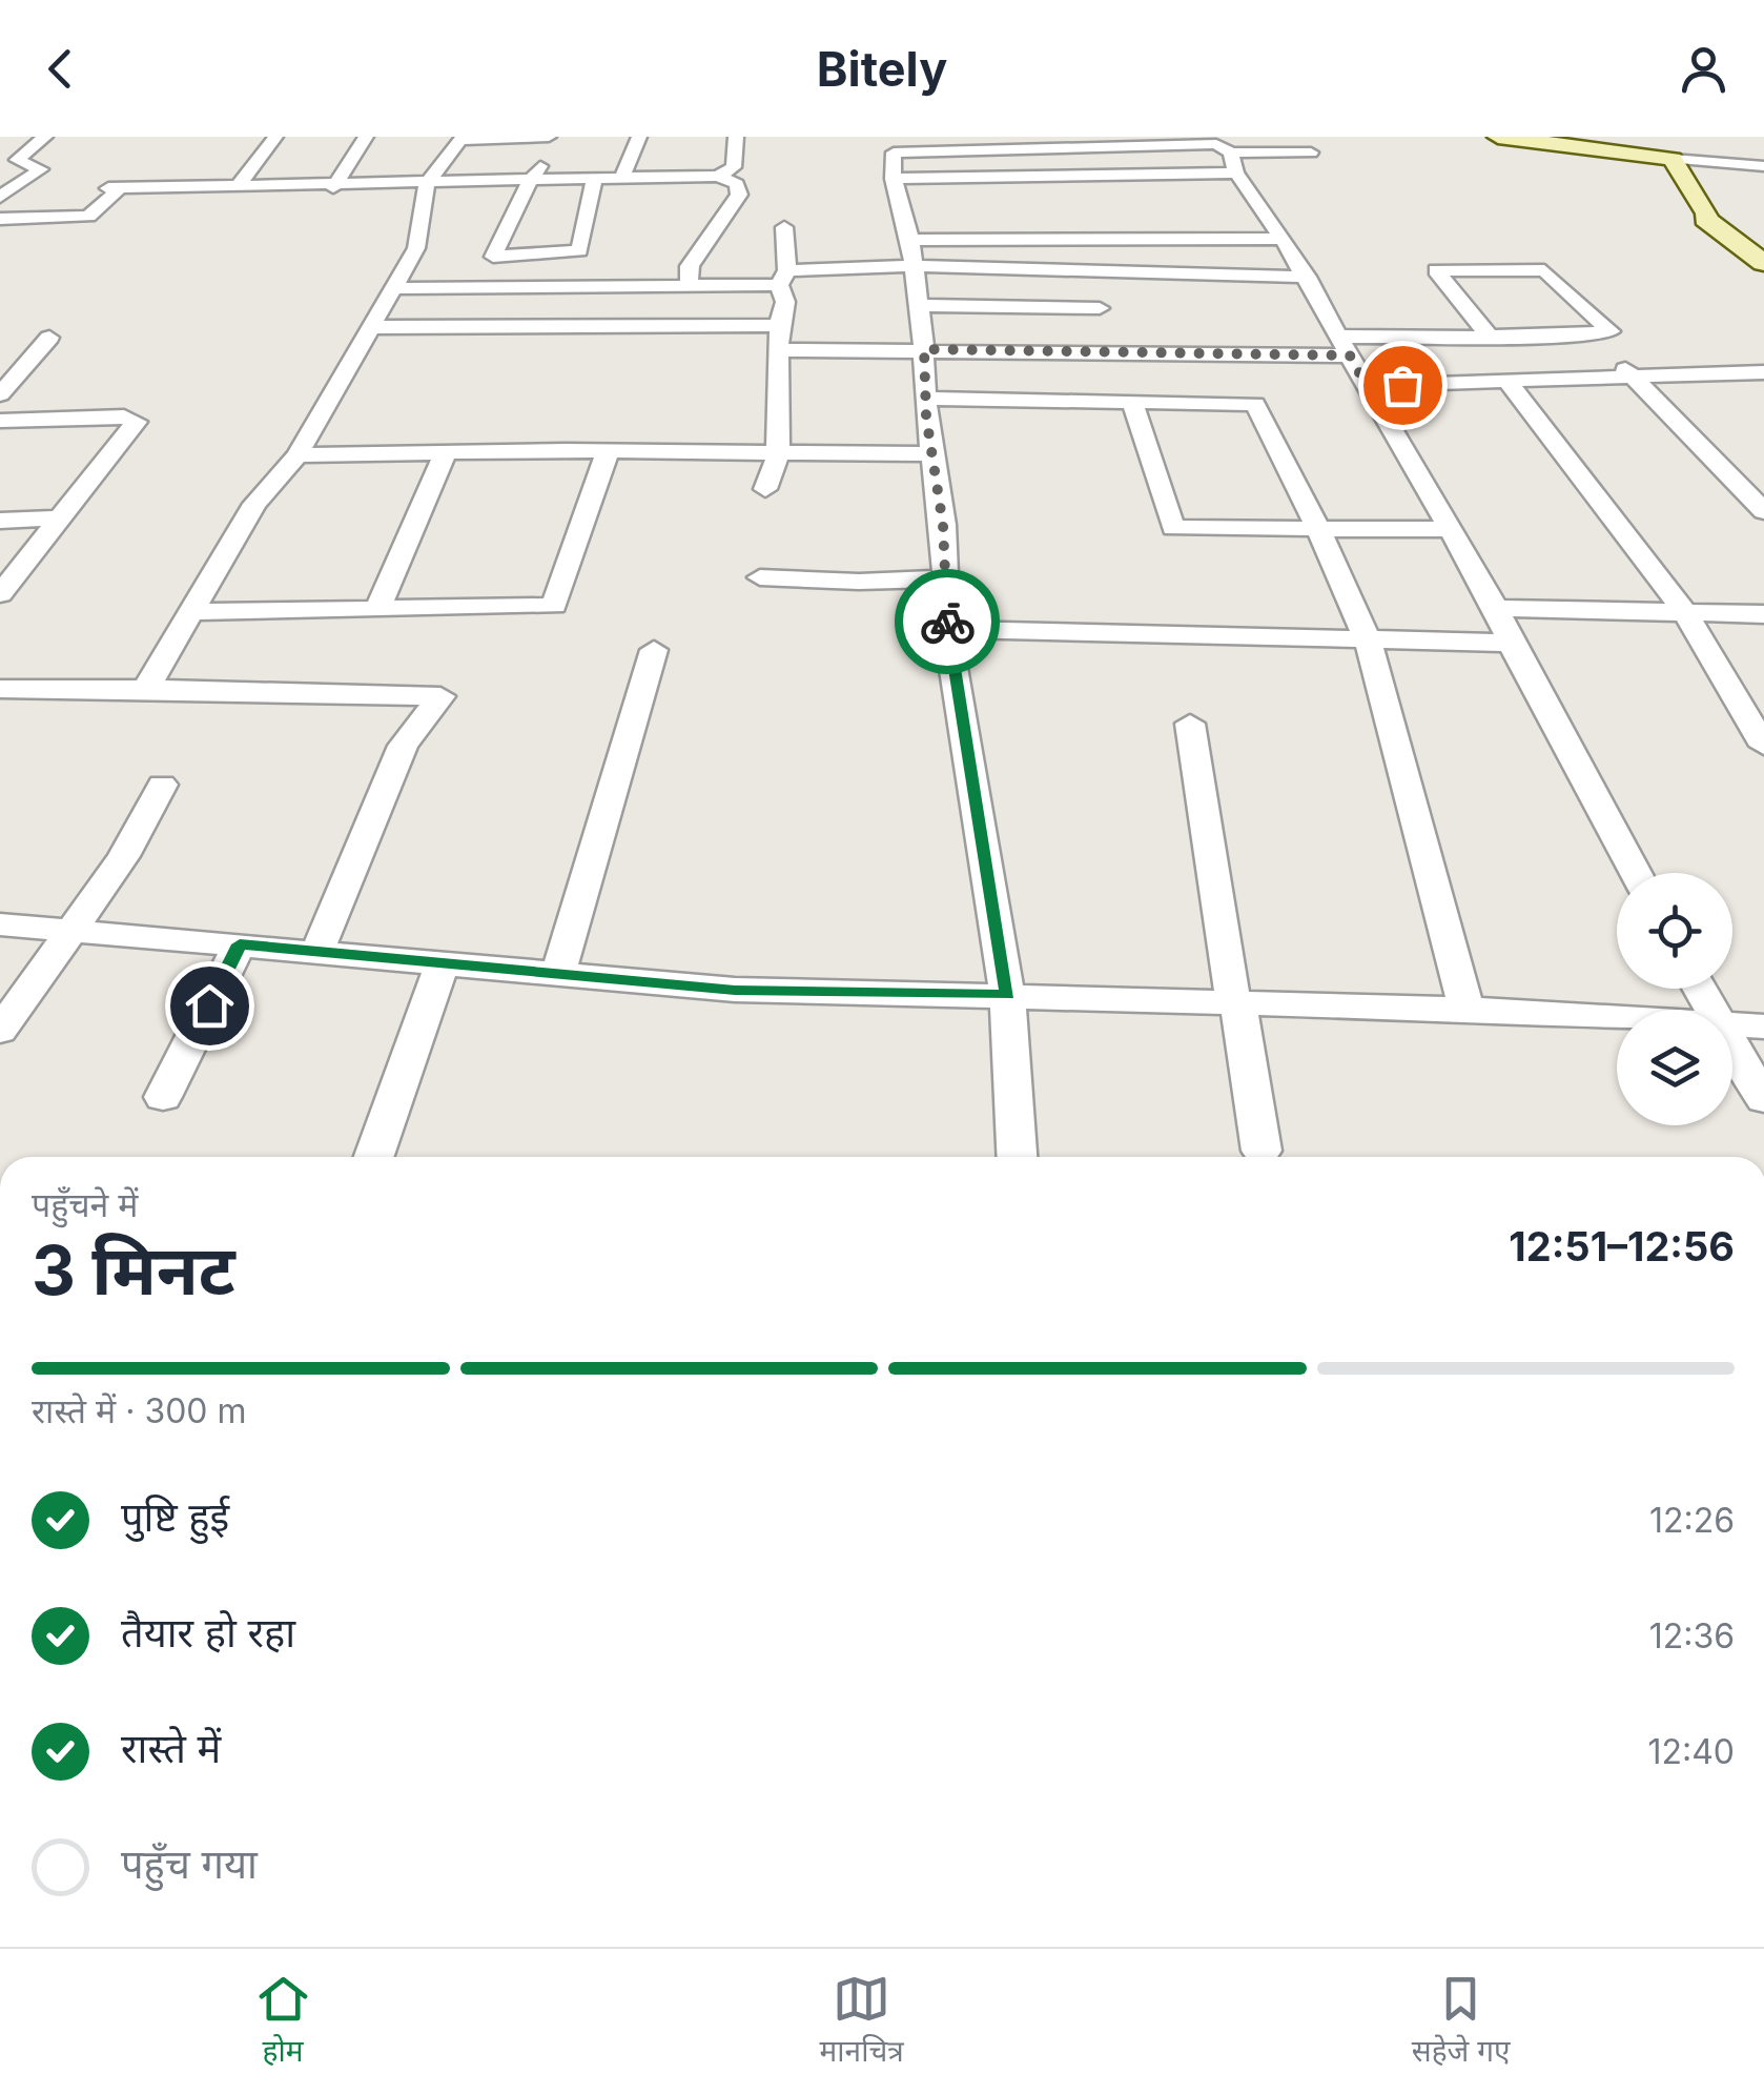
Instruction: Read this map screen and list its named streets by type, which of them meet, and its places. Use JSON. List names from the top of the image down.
{
  "page": {
    "header": "Bitely",
    "heading": ["3 मिनट", "पहुँचने में", "12:51–12:56"],
    "bar": "रास्ते में · 300 m",
    "list": [
      ["पुष्टि हुई", "12:26"],
      ["तैयार हो रहा", "12:36"],
      ["रास्ते में", "12:40"],
      "पहुँच गया"
    ],
    "tabs": ["होम", "मानचित्र", "सहेजे गए"]
  }
}
